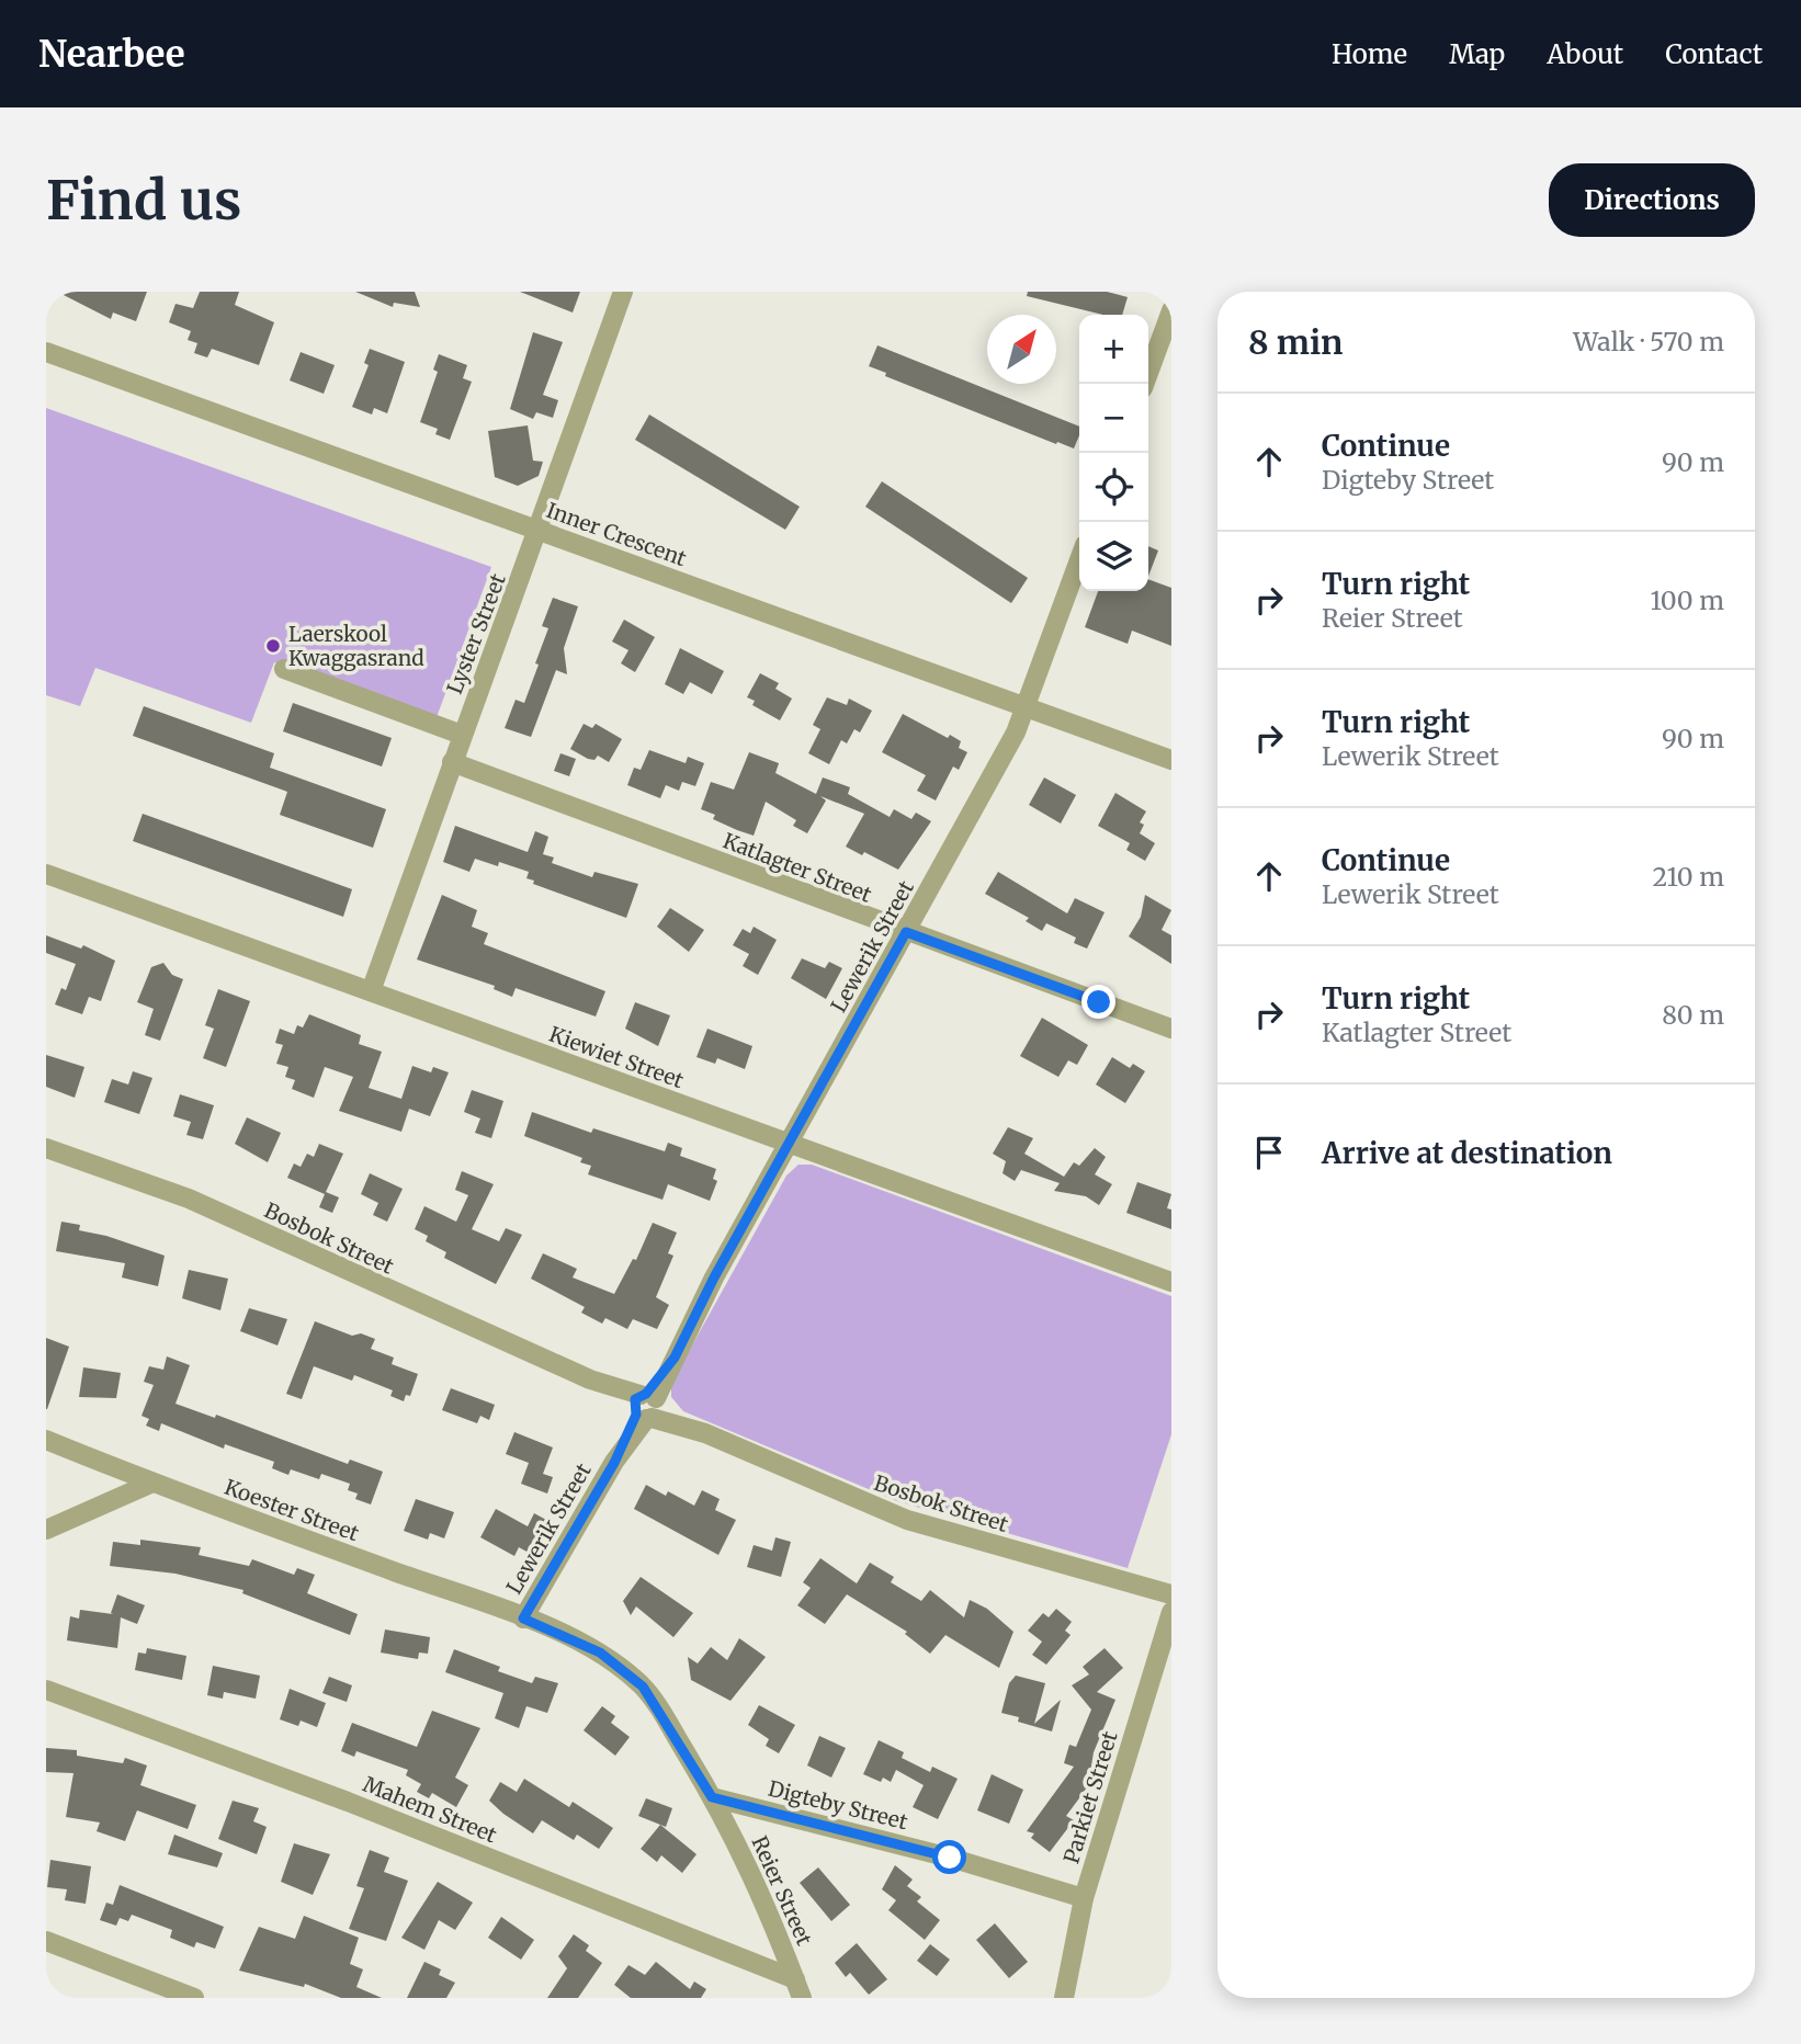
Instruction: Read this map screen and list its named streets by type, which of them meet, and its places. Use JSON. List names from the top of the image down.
{
  "streets": {
    "street": [
      "Inner Crescent",
      "Lyster Street",
      "Katlagter Street",
      "Lewerik Street",
      "Kiewiet Street",
      "Bosbok Street",
      "Koester Street",
      "Parkiet Street",
      "Digteby Street",
      "Mahem Street",
      "Reier Street"
    ]
  },
  "crossings": [
    ["Inner Crescent", "Lyster Street"],
    ["Inner Crescent", "Lewerik Street"],
    ["Lyster Street", "Katlagter Street"],
    ["Lyster Street", "Kiewiet Street"],
    ["Katlagter Street", "Lewerik Street"],
    ["Lewerik Street", "Kiewiet Street"],
    ["Lewerik Street", "Bosbok Street"],
    ["Lewerik Street", "Koester Street"],
    ["Lewerik Street", "Reier Street"],
    ["Koester Street", "Reier Street"],
    ["Parkiet Street", "Digteby Street"],
    ["Digteby Street", "Reier Street"],
    ["Mahem Street", "Reier Street"]
  ],
  "places": ["Laerskool Kwaggasrand"],
  "north": "top right",
  "page": {
    "header": "Nearbee",
    "nav": [
      "Home",
      "Map",
      "About",
      "Contact"
    ],
    "buttons": "Directions",
    "title": "Find us",
    "heading": ["8 min", "Walk · 570 m"],
    "map_buttons": ["+", "−"],
    "list": [
      ["Continue", "Digteby Street", "90 m"],
      ["Turn right", "Reier Street", "100 m"],
      ["Turn right", "Lewerik Street", "90 m"],
      ["Continue", "Lewerik Street", "210 m"],
      ["Turn right", "Katlagter Street", "80 m"],
      "Arrive at destination"
    ]
  }
}
